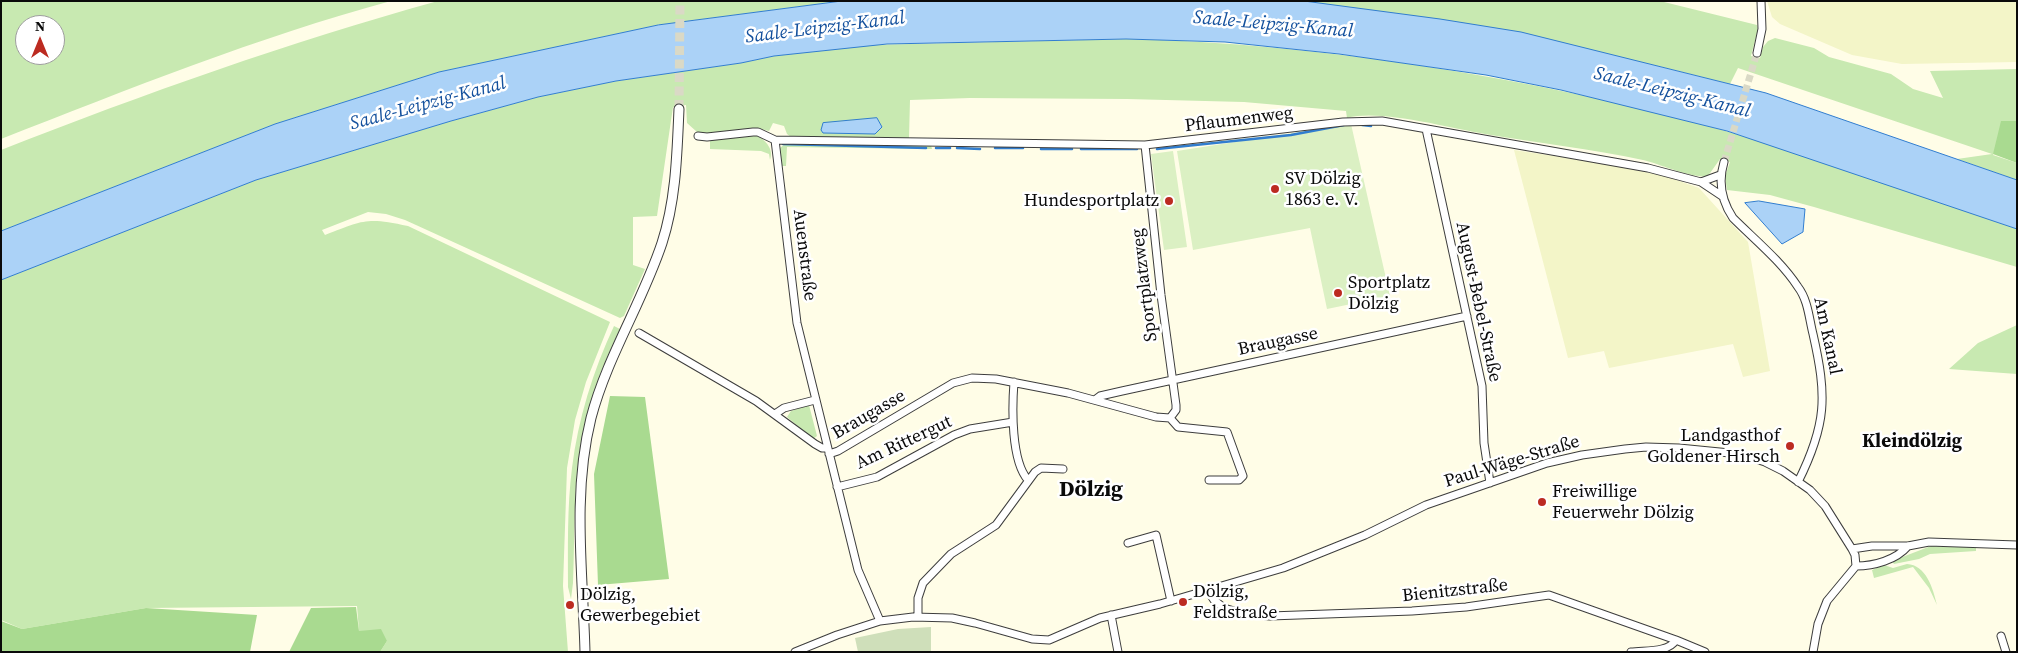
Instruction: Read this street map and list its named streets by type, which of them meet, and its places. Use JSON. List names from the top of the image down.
{
  "streets": {
    "street": [
      "Pflaumenweg",
      "Auenstraße",
      "Sportplatzweg",
      "August-Bebel-Straße",
      "Am Kanal",
      "Braugasse",
      "Am Rittergut",
      "Paul-Wäge-Straße",
      "Bienitzstraße"
    ]
  },
  "crossings": [
    ["Pflaumenweg", "Auenstraße"],
    ["Pflaumenweg", "Sportplatzweg"],
    ["Pflaumenweg", "August-Bebel-Straße"],
    ["Pflaumenweg", "Am Kanal"],
    ["Auenstraße", "Braugasse"],
    ["Auenstraße", "Am Rittergut"],
    ["Auenstraße", "Paul-Wäge-Straße"],
    ["Sportplatzweg", "Braugasse"],
    ["August-Bebel-Straße", "Braugasse"],
    ["August-Bebel-Straße", "Paul-Wäge-Straße"],
    ["Am Kanal", "Paul-Wäge-Straße"],
    ["Paul-Wäge-Straße", "Bienitzstraße"]
  ],
  "districts": ["Kleindölzig", "Dölzig"],
  "water": ["Saale-Leipzig-Kanal"],
  "places": [
    "SV Dölzig 1863 e. V.",
    "Hundesportplatz",
    "Sportplatz Dölzig",
    "Landgasthof Goldener Hirsch",
    "Freiwillige Feuerwehr Dölzig",
    "Dölzig, Feldstraße",
    "Dölzig, Gewerbegebiet"
  ],
  "north": "top"
}
